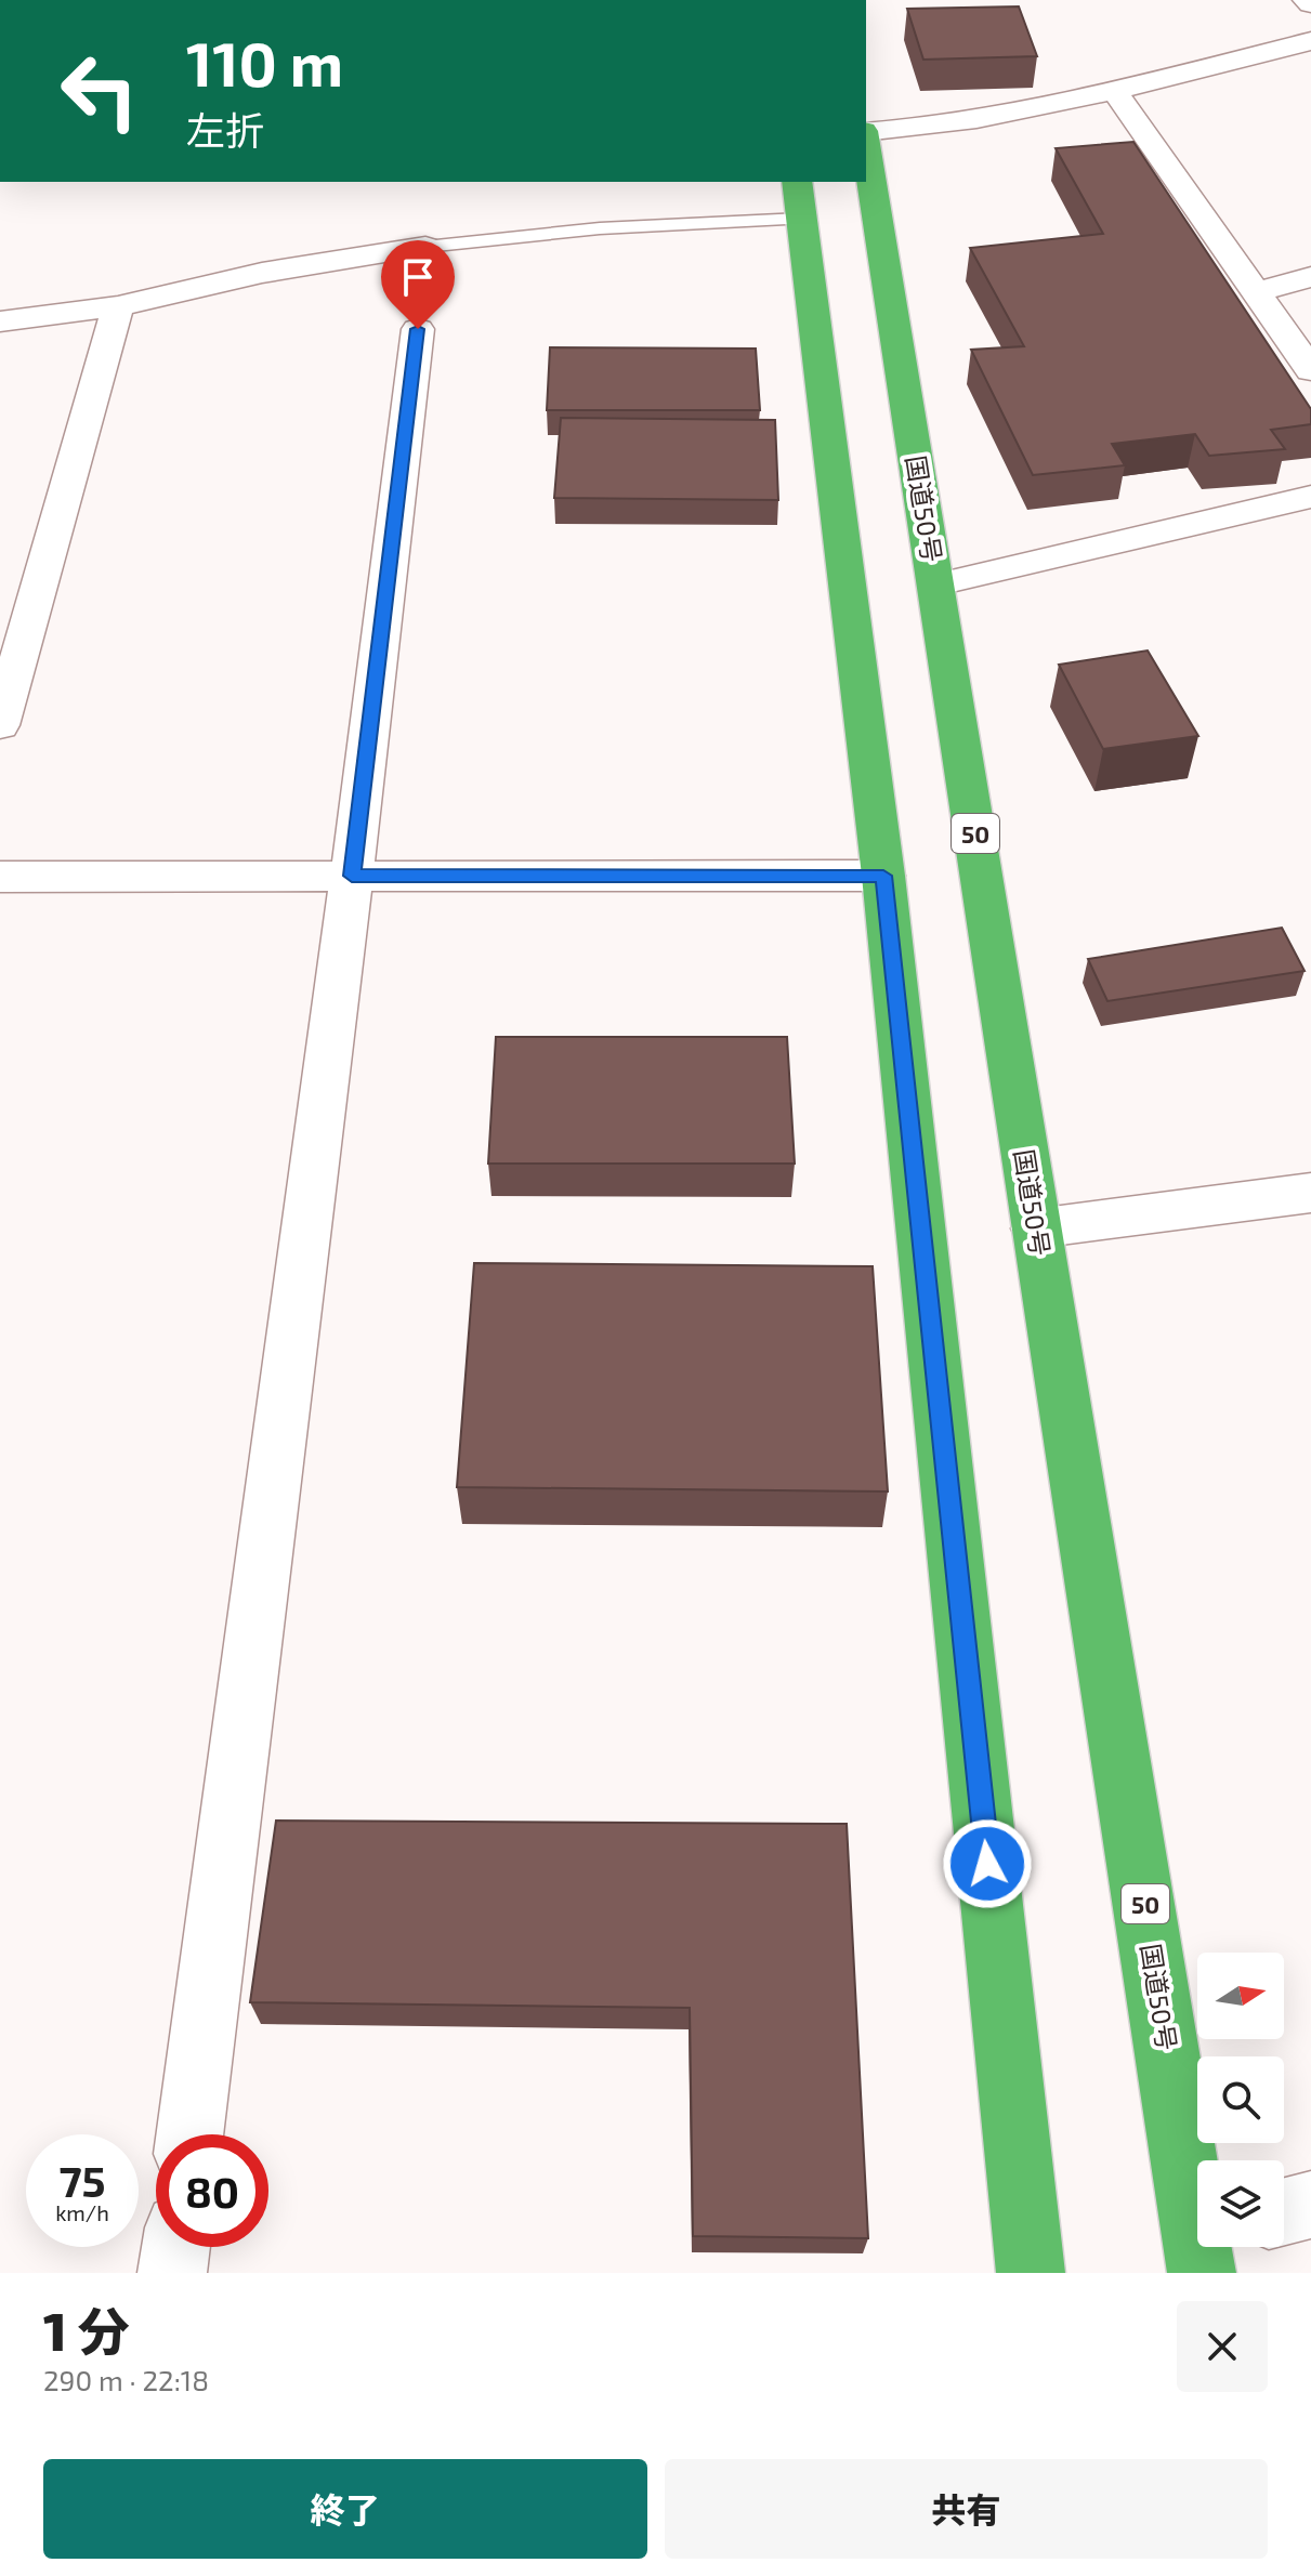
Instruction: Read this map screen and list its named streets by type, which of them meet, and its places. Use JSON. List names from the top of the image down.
{
  "streets": {
    "highway": ["国道50号", "50"]
  },
  "north": "right",
  "page": {
    "turn": ["110 m", "左折"],
    "speed": "75 km/h",
    "limit": "80",
    "heading": ["1 分", "290 m · 22:18"],
    "buttons": ["終了", "共有"]
  }
}
